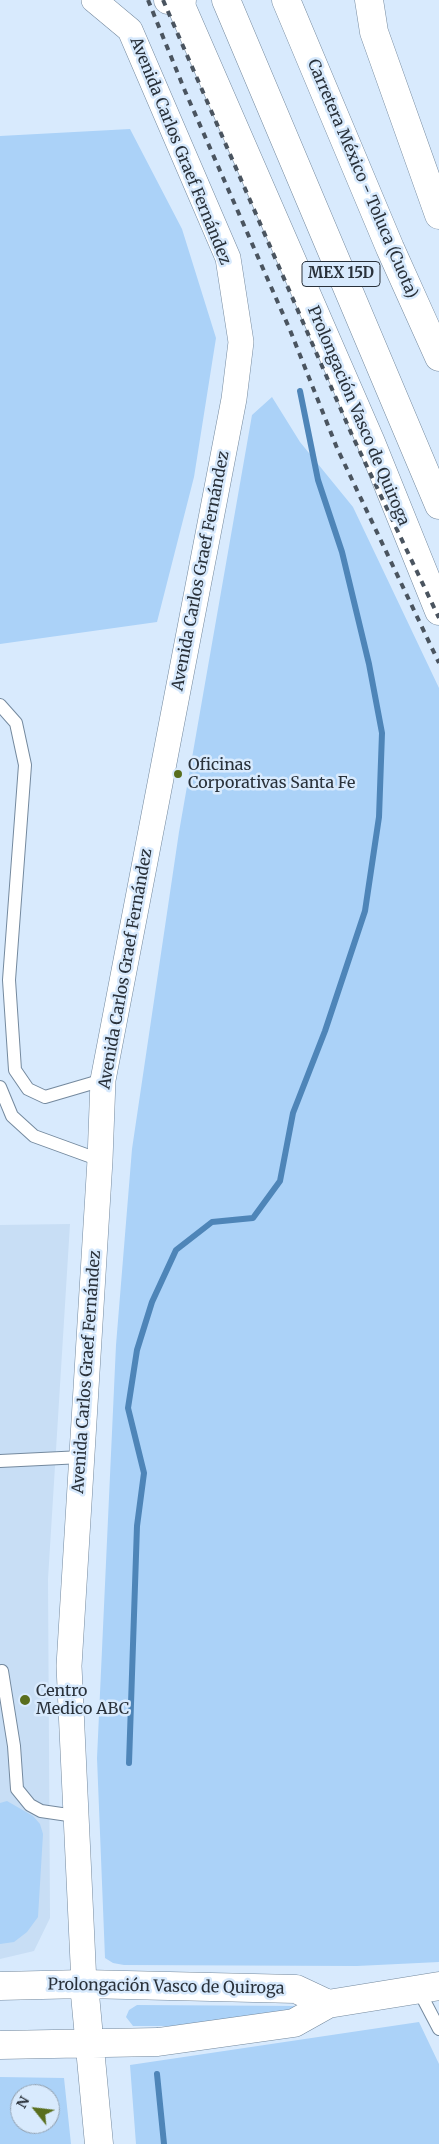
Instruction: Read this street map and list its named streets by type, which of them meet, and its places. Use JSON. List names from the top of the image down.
{
  "streets": {
    "main road": ["Carretera México - Toluca (Cuota)", "MEX 15D", "Prolongación Vasco de Quiroga"],
    "street": ["Avenida Carlos Graef Fernández"]
  },
  "crossings": [
    ["Avenida Carlos Graef Fernández", "Prolongación Vasco de Quiroga"]
  ],
  "places": ["Oficinas Corporativas Santa Fe", "Centro Medico ABC"],
  "north": "top left"
}
